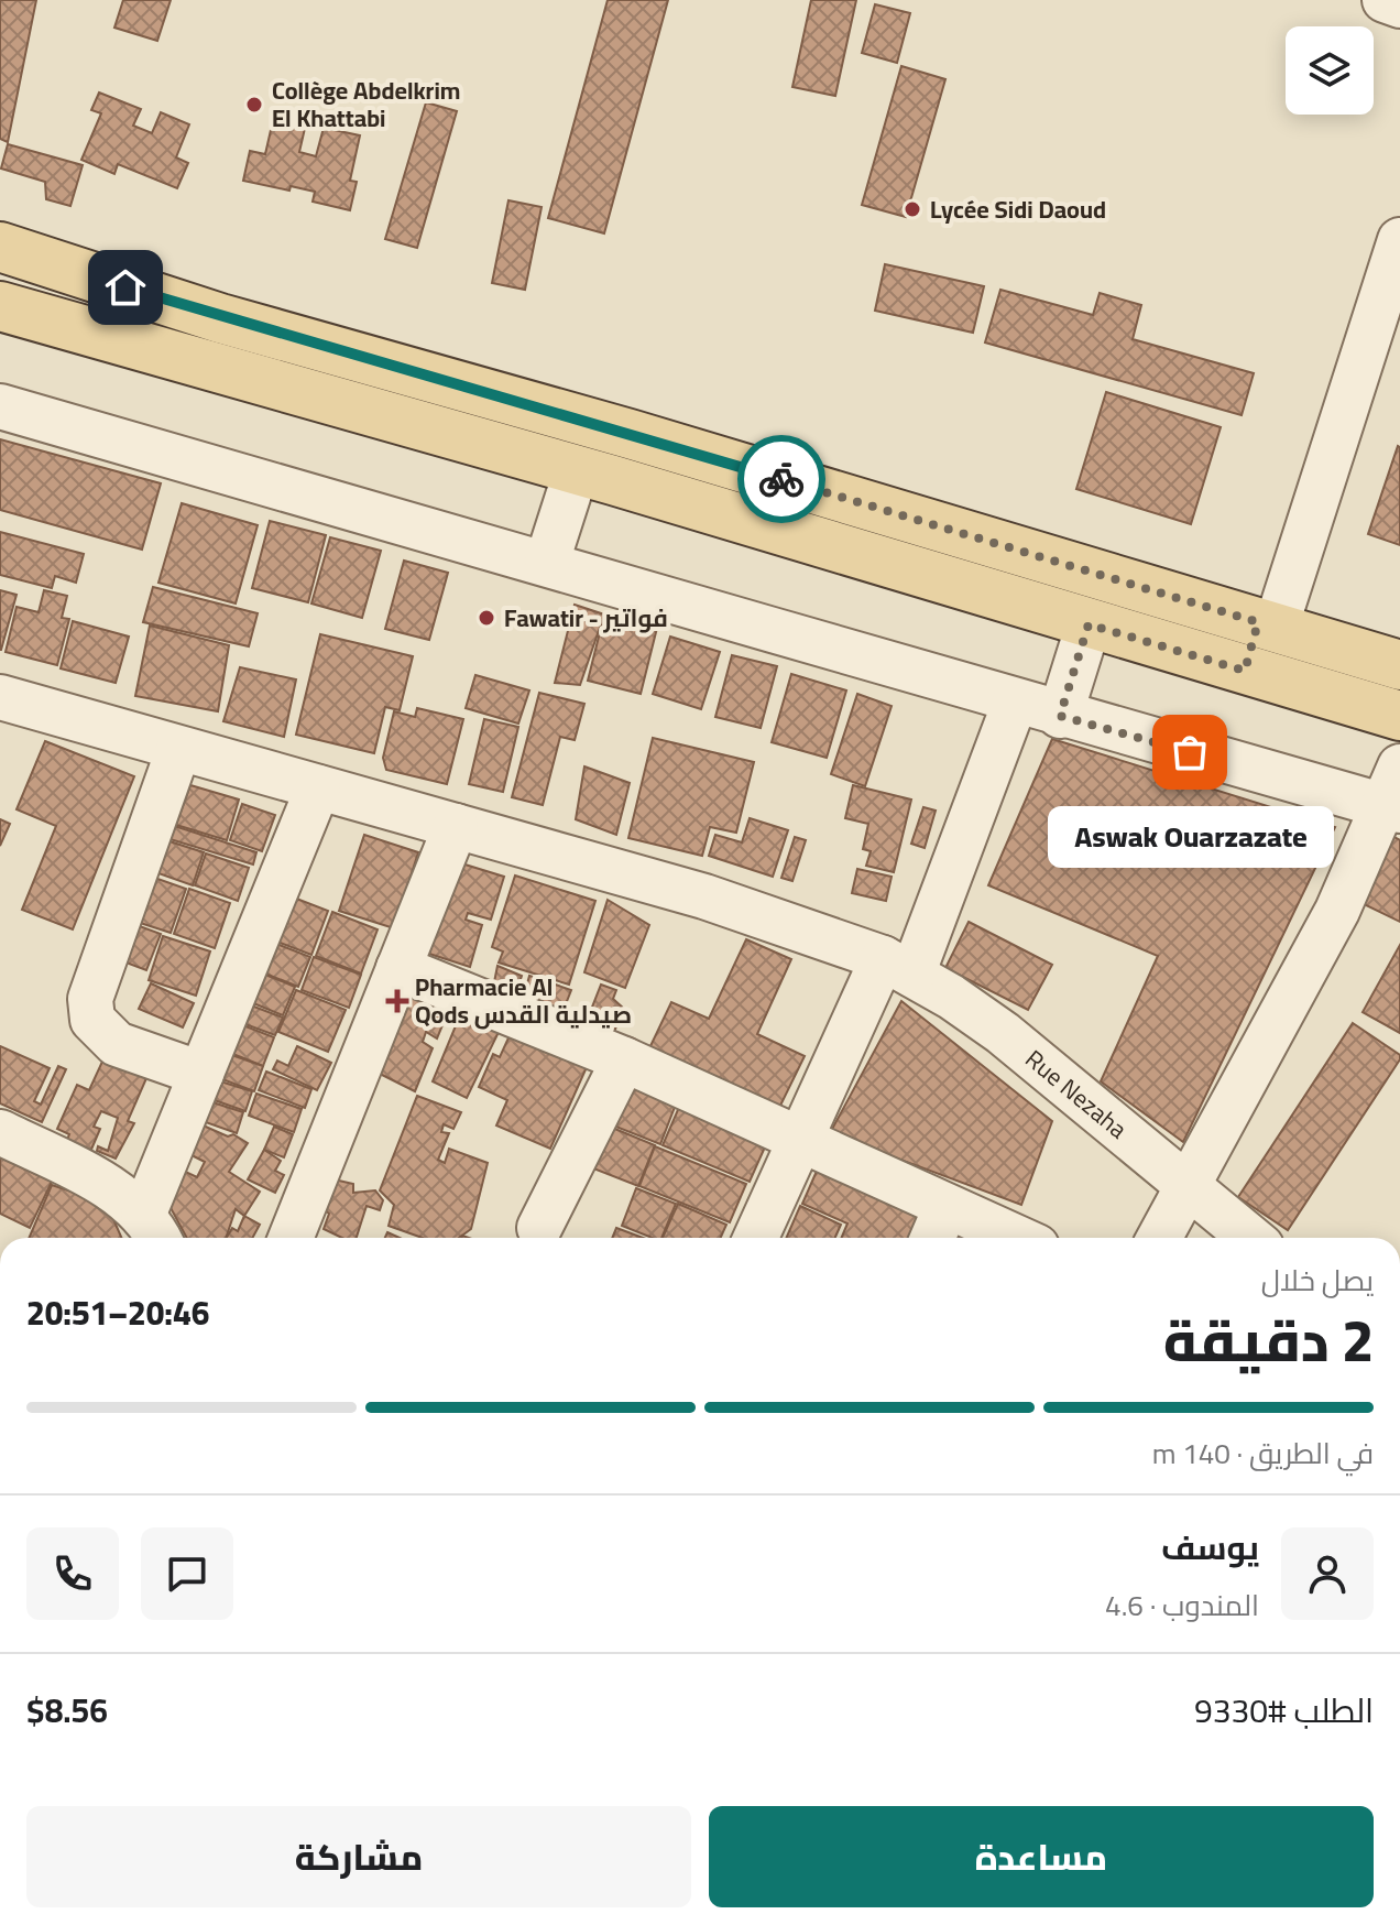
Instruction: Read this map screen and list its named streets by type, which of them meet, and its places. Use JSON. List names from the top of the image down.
{
  "streets": {
    "street": ["Rue Nezaha"]
  },
  "places": {
    "other": [
      "Collège Abdelkrim El Khattabi",
      "Lycée Sidi Daoud",
      "Fawatir - فواتير",
      "Aswak Ouarzazate"
    ],
    "health": ["Pharmacie Al Qods صيدلية القدس"]
  },
  "page": {
    "bubble": "Aswak Ouarzazate",
    "heading": ["2 دقيقة", "يصل خلال", "20:46–20:51"],
    "panel": [
      "يوسف",
      "المندوب · 4.6",
      "الطلب #9330",
      "$8.56"
    ],
    "bar": "في الطريق · 140 m",
    "buttons": ["مساعدة", "مشاركة"]
  }
}
